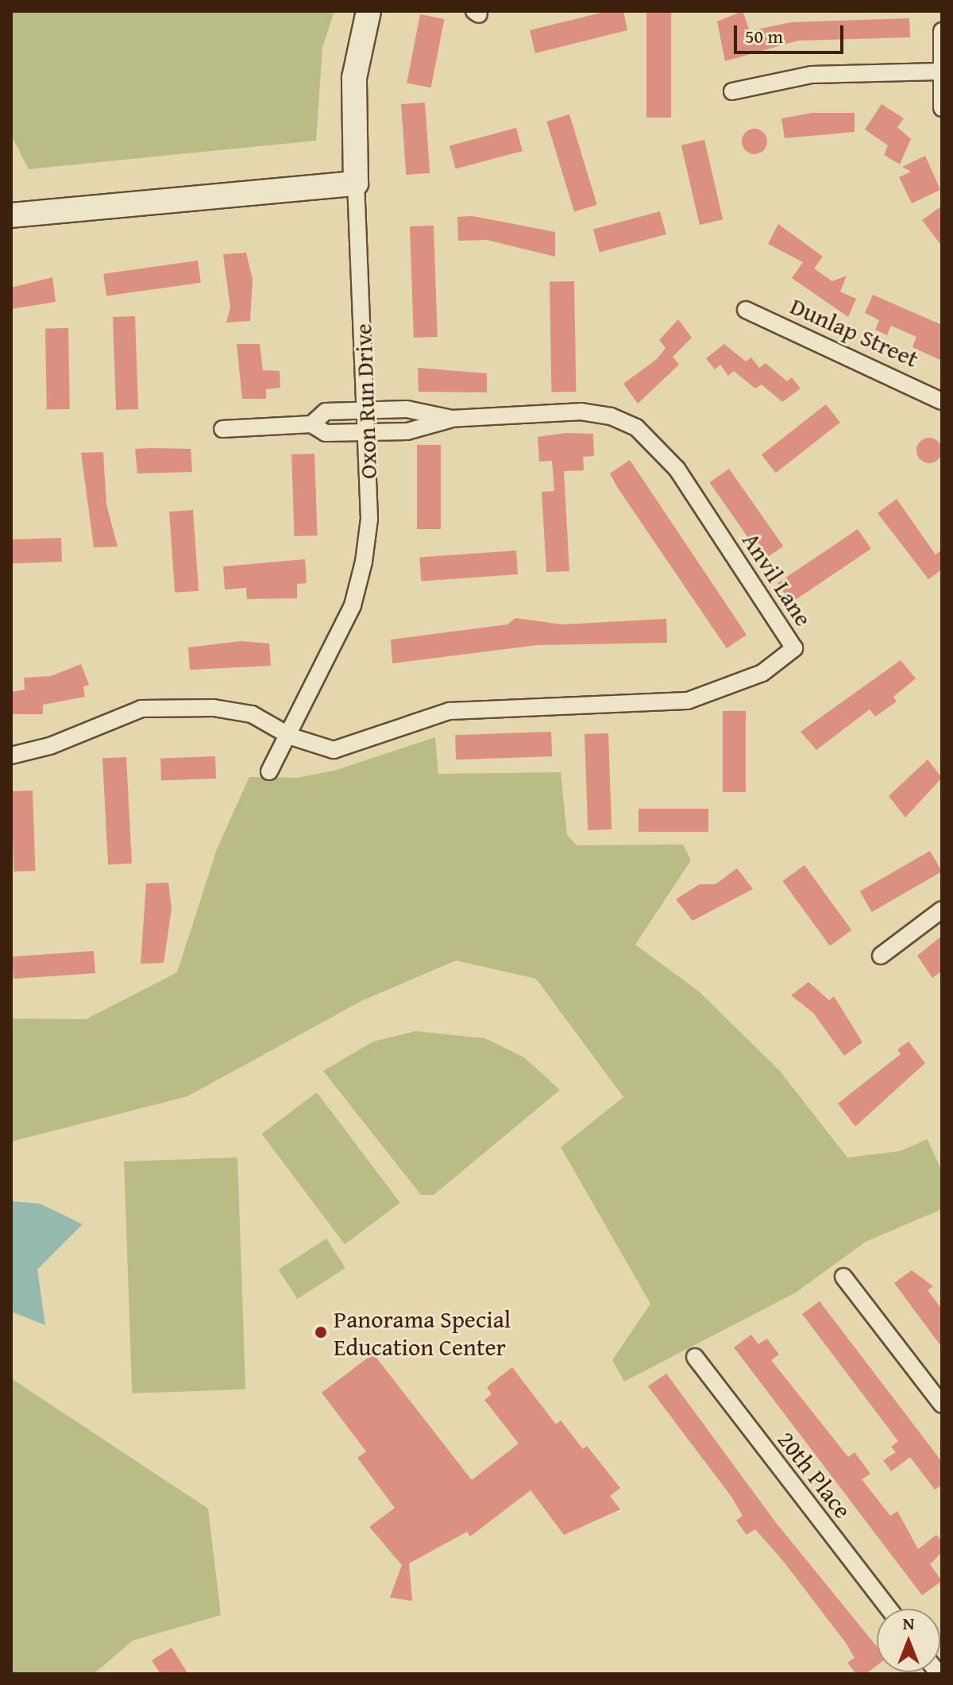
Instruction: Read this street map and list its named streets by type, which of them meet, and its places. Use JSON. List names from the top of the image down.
{
  "streets": {
    "street": [
      "Dunlap Street",
      "Oxon Run Drive",
      "Anvil Lane",
      "20th Place"
    ]
  },
  "crossings": [
    ["Oxon Run Drive", "Anvil Lane"]
  ],
  "places": ["Panorama Special Education Center"],
  "scale_bar": "50 m",
  "north": "top"
}
